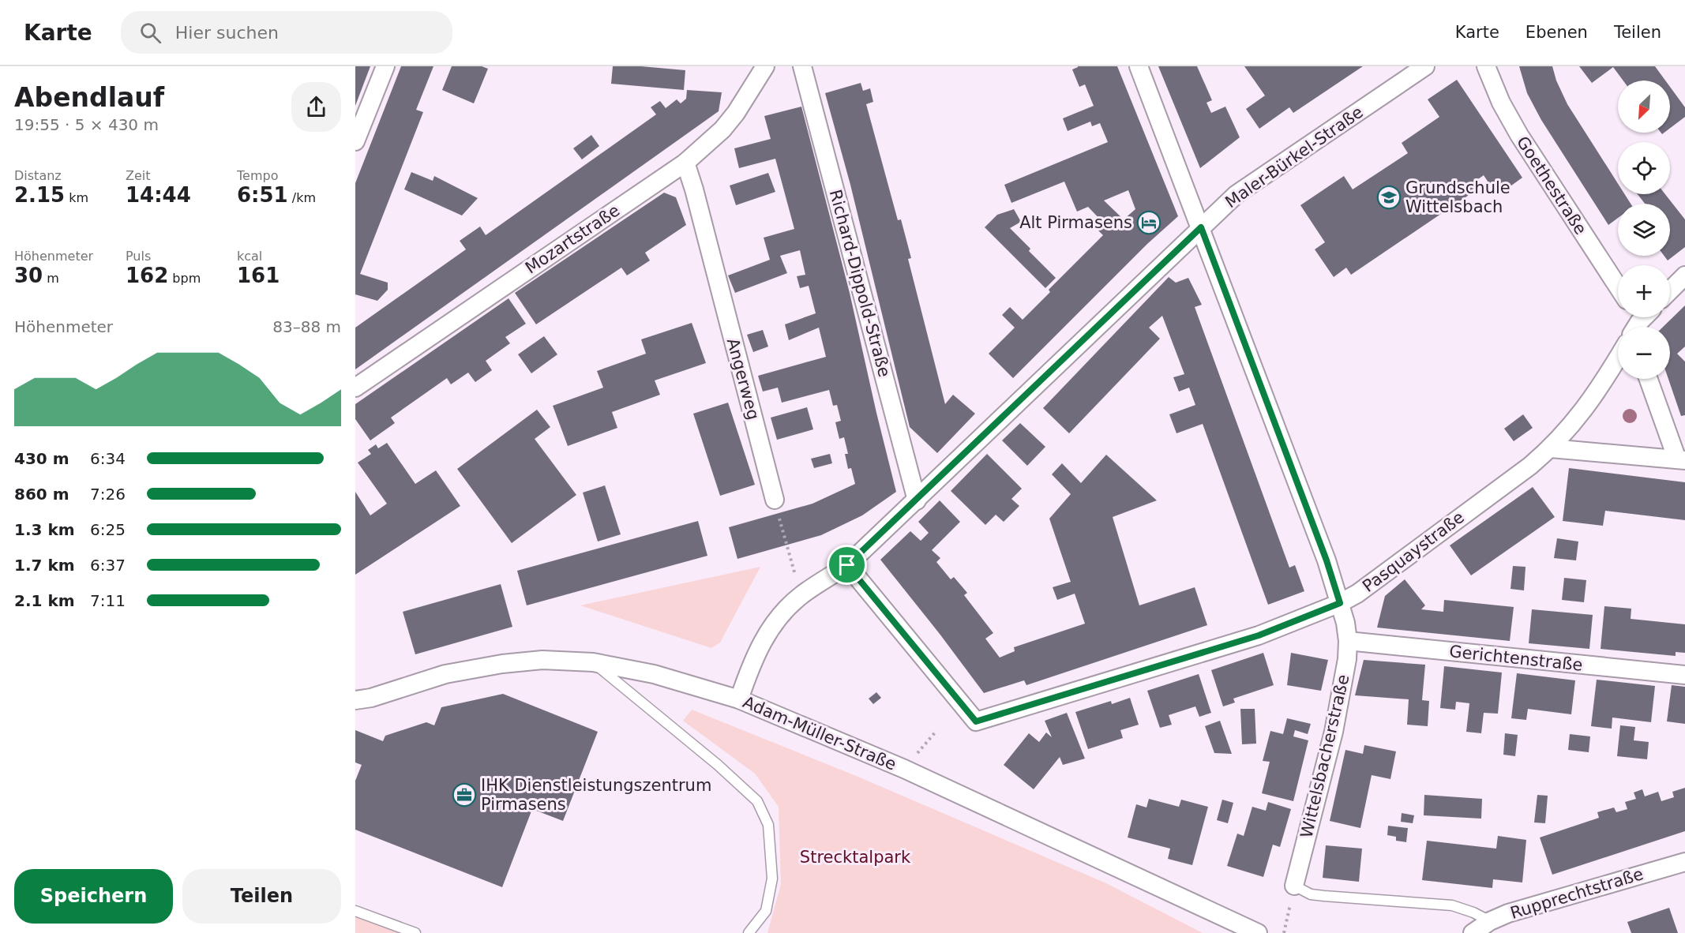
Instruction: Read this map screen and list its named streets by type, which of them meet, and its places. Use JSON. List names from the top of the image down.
{
  "streets": {
    "street": [
      "Maler-Bürkel-Straße",
      "Goethestraße",
      "Mozartstraße",
      "Richard-Dippold-Straße",
      "Angerweg",
      "Pasquaystraße",
      "Gerichtenstraße",
      "Adam-Müller-Straße",
      "Wittelsbacherstraße",
      "Rupprechtstraße"
    ]
  },
  "crossings": [
    ["Maler-Bürkel-Straße", "Richard-Dippold-Straße"],
    ["Maler-Bürkel-Straße", "Pasquaystraße"],
    ["Maler-Bürkel-Straße", "Adam-Müller-Straße"],
    ["Maler-Bürkel-Straße", "Wittelsbacherstraße"],
    ["Mozartstraße", "Angerweg"],
    ["Pasquaystraße", "Wittelsbacherstraße"],
    ["Gerichtenstraße", "Wittelsbacherstraße"]
  ],
  "parks": ["Strecktalpark"],
  "places": {
    "school or university": ["Grundschule Wittelsbach"],
    "hotel": ["Alt Pirmasens"],
    "office": ["IHK Dienstleistungszentrum Pirmasens"]
  },
  "north": "bottom left",
  "page": {
    "header": "Karte",
    "search": "Hier suchen",
    "nav": ["Karte", "Ebenen", "Teilen"],
    "heading": ["Abendlauf", "19:55 · 5 × 430 m"],
    "map_buttons": ["+", "−"],
    "stats": [
      ["Distanz", "2.15 km"],
      ["Zeit", "14:44"],
      ["Tempo", "6:51 /km"],
      ["Höhenmeter", "30 m"],
      ["Puls", "162 bpm"],
      ["kcal", "161"]
    ],
    "chart": ["Höhenmeter", "83–88 m"],
    "list": [
      {
        "name": "430 m",
        "note": "6:34"
      },
      {
        "name": "860 m",
        "note": "7:26"
      },
      {
        "name": "1.3 km",
        "note": "6:25"
      },
      {
        "name": "1.7 km",
        "note": "6:37"
      },
      {
        "name": "2.1 km",
        "note": "7:11"
      }
    ],
    "buttons": ["Speichern", "Teilen"]
  }
}
